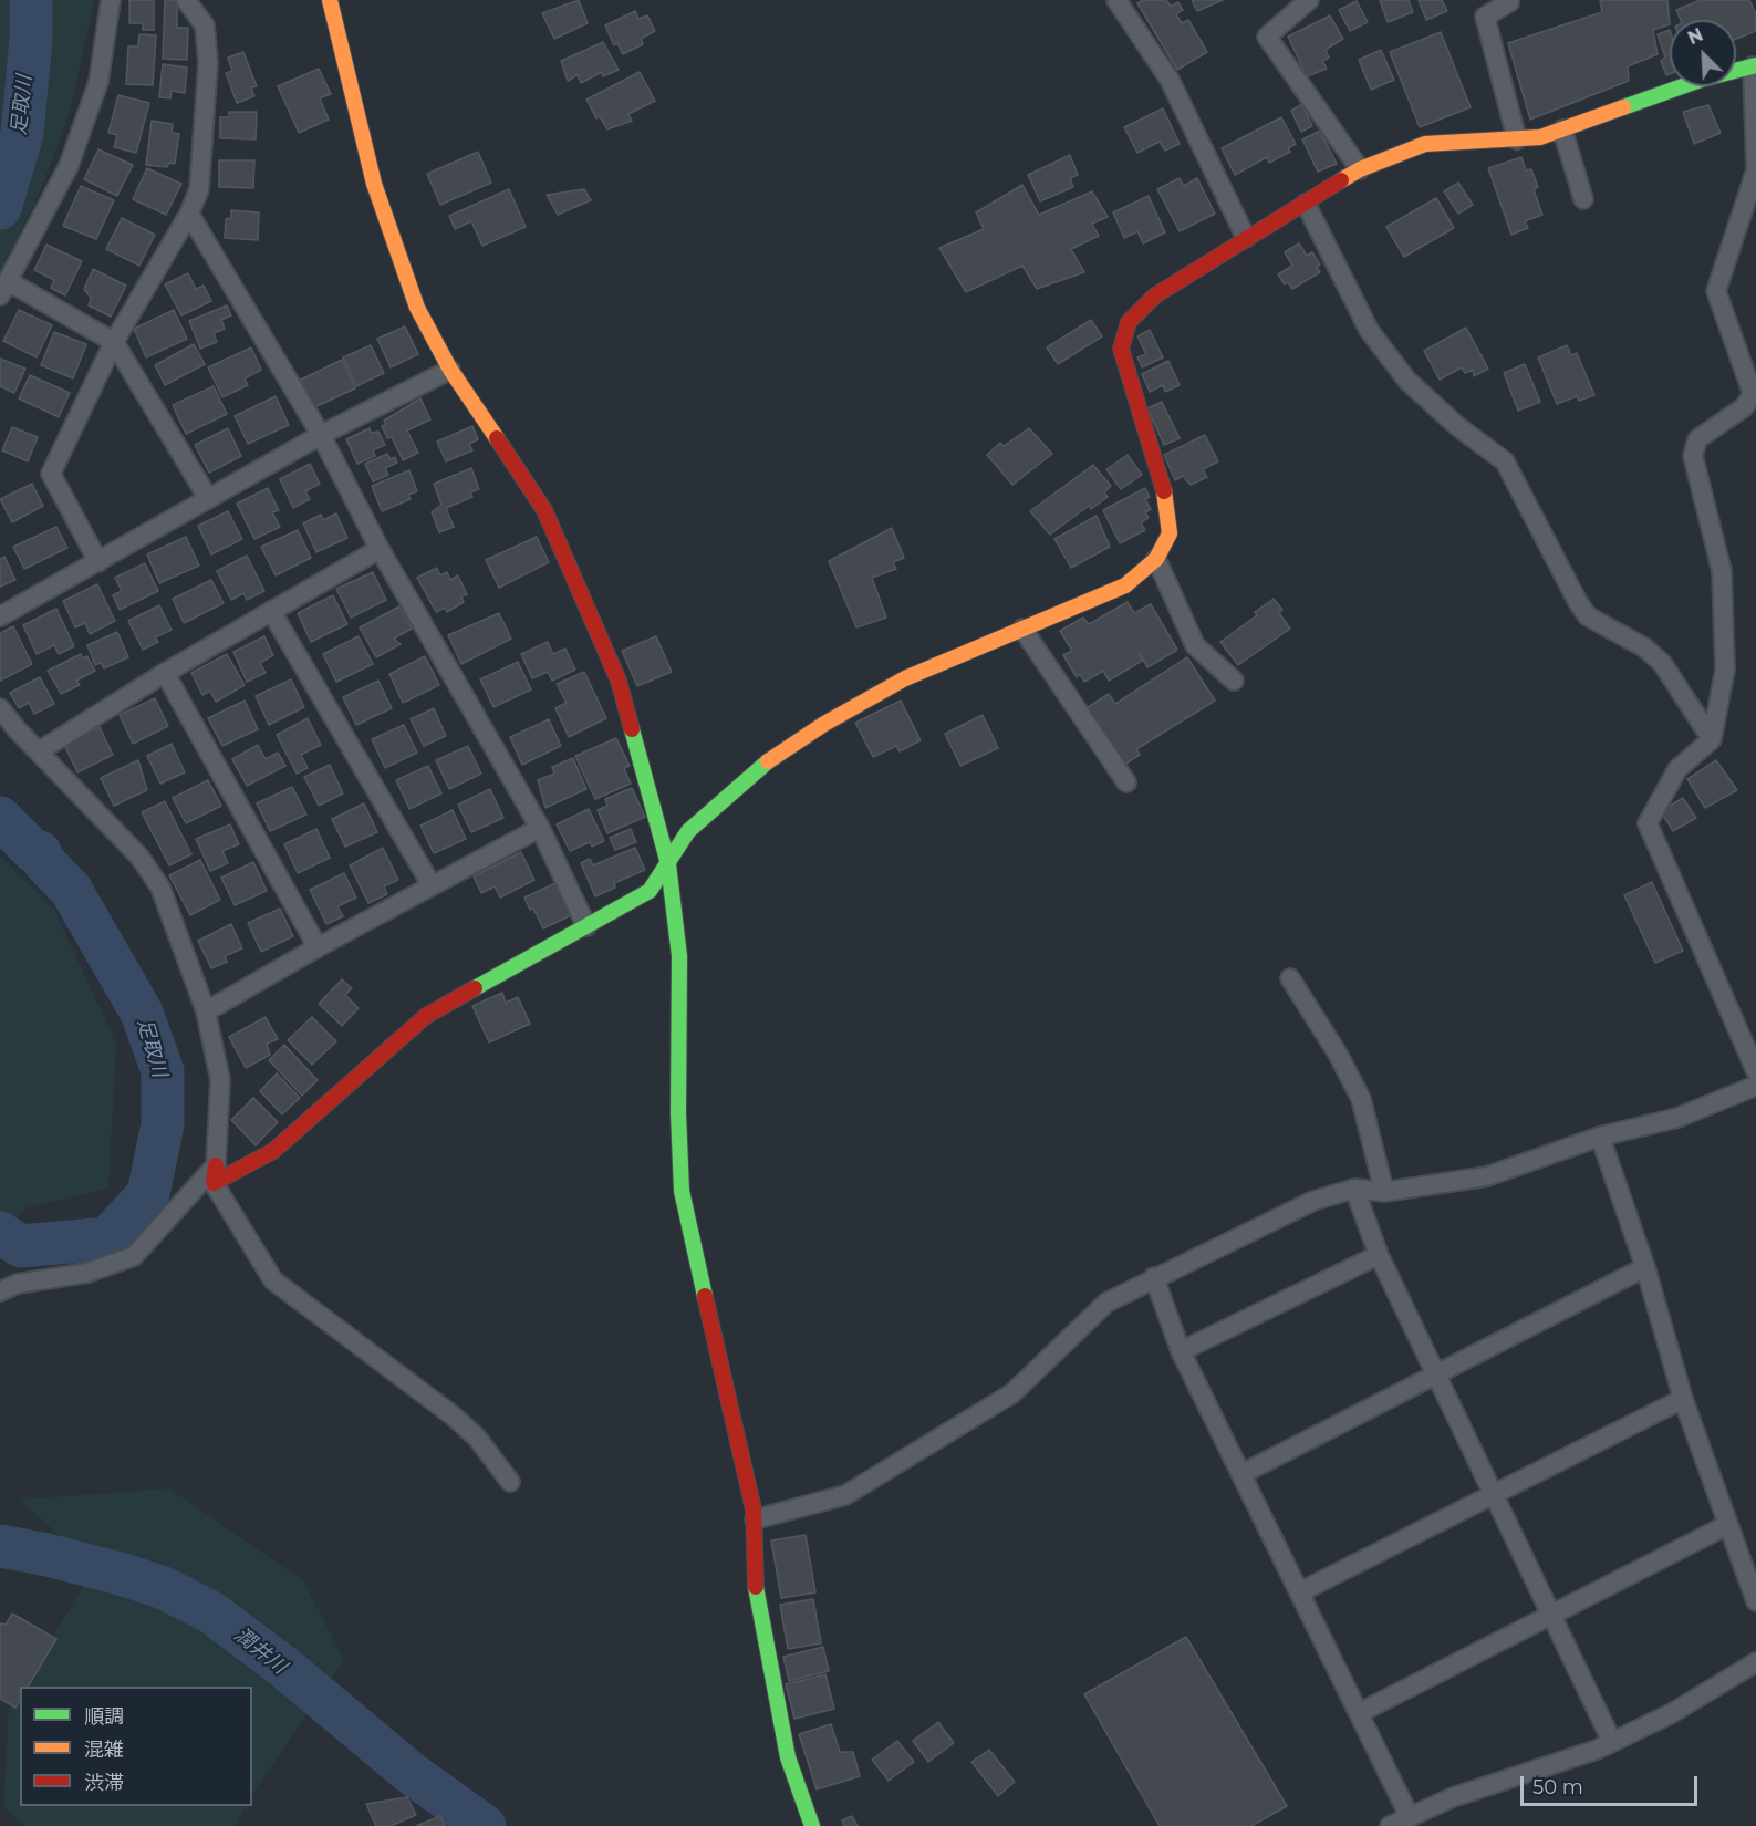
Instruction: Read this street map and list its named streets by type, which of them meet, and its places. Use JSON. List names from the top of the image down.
{
  "water": ["足取川", "潤井川"],
  "legend": ["順調", "混雑", "渋滞"],
  "scale_bar": "50 m",
  "north": "top left"
}
